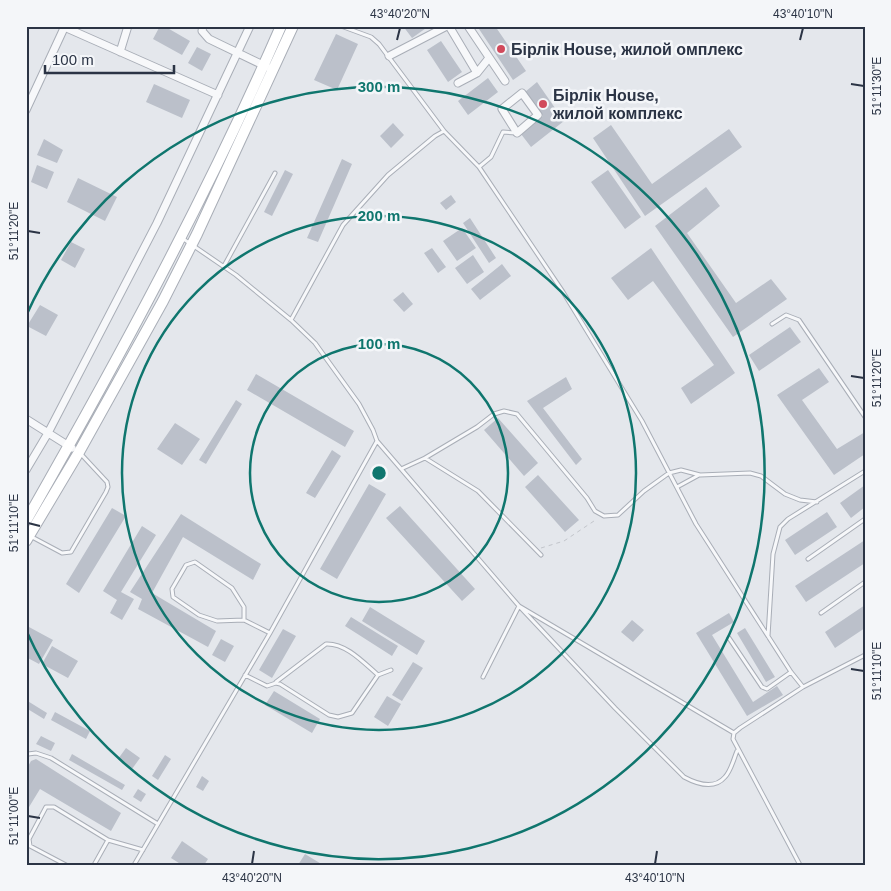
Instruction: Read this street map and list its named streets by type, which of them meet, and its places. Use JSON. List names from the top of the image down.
{
  "places": ["Бірлік House, жилой омплекс", "Бірлік House, жилой комплекс"],
  "scale_bar": "100 m",
  "coordinates": [
    "43°40'20\"N",
    "43°40'10\"N",
    "51°11'30\"E",
    "51°11'20\"E",
    "51°11'10\"E",
    "51°11'00\"E"
  ],
  "rings": ["300 m", "200 m", "100 m"]
}
